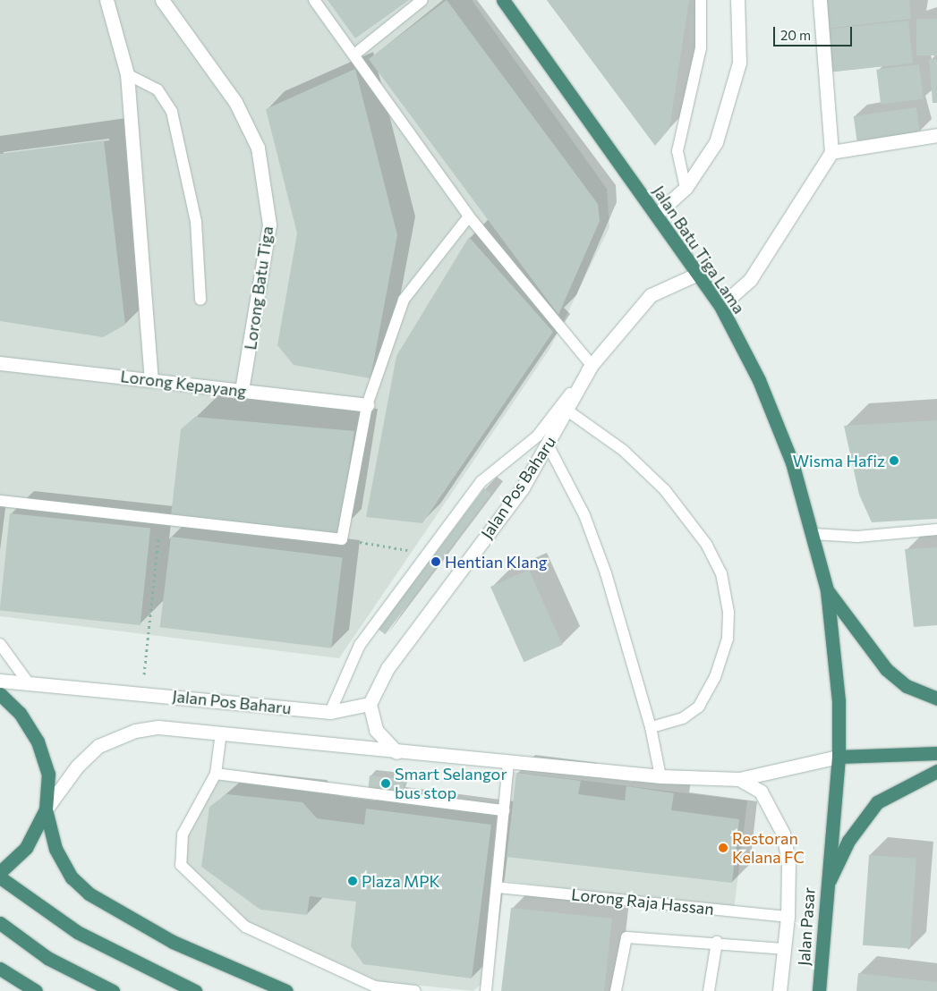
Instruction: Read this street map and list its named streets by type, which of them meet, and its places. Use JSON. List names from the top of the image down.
{
  "streets": {
    "highway": ["Jalan Batu Tiga Lama", "Jalan Pasar"],
    "street": ["Lorong Batu Tiga", "Lorong Kepayang", "Jalan Pos Baharu"],
    "lane": ["Lorong Raja Hassan"]
  },
  "crossings": [
    ["Jalan Batu Tiga Lama", "Jalan Pos Baharu"],
    ["Jalan Batu Tiga Lama", "Jalan Pasar"],
    ["Lorong Batu Tiga", "Lorong Kepayang"],
    ["Jalan Pos Baharu", "Jalan Pasar"]
  ],
  "places": [
    "Wisma Hafiz",
    "Hentian Klang",
    "Smart Selangor bus stop",
    "Restoran Kelana FC",
    "Plaza MPK"
  ],
  "scale_bar": "20 m"
}
